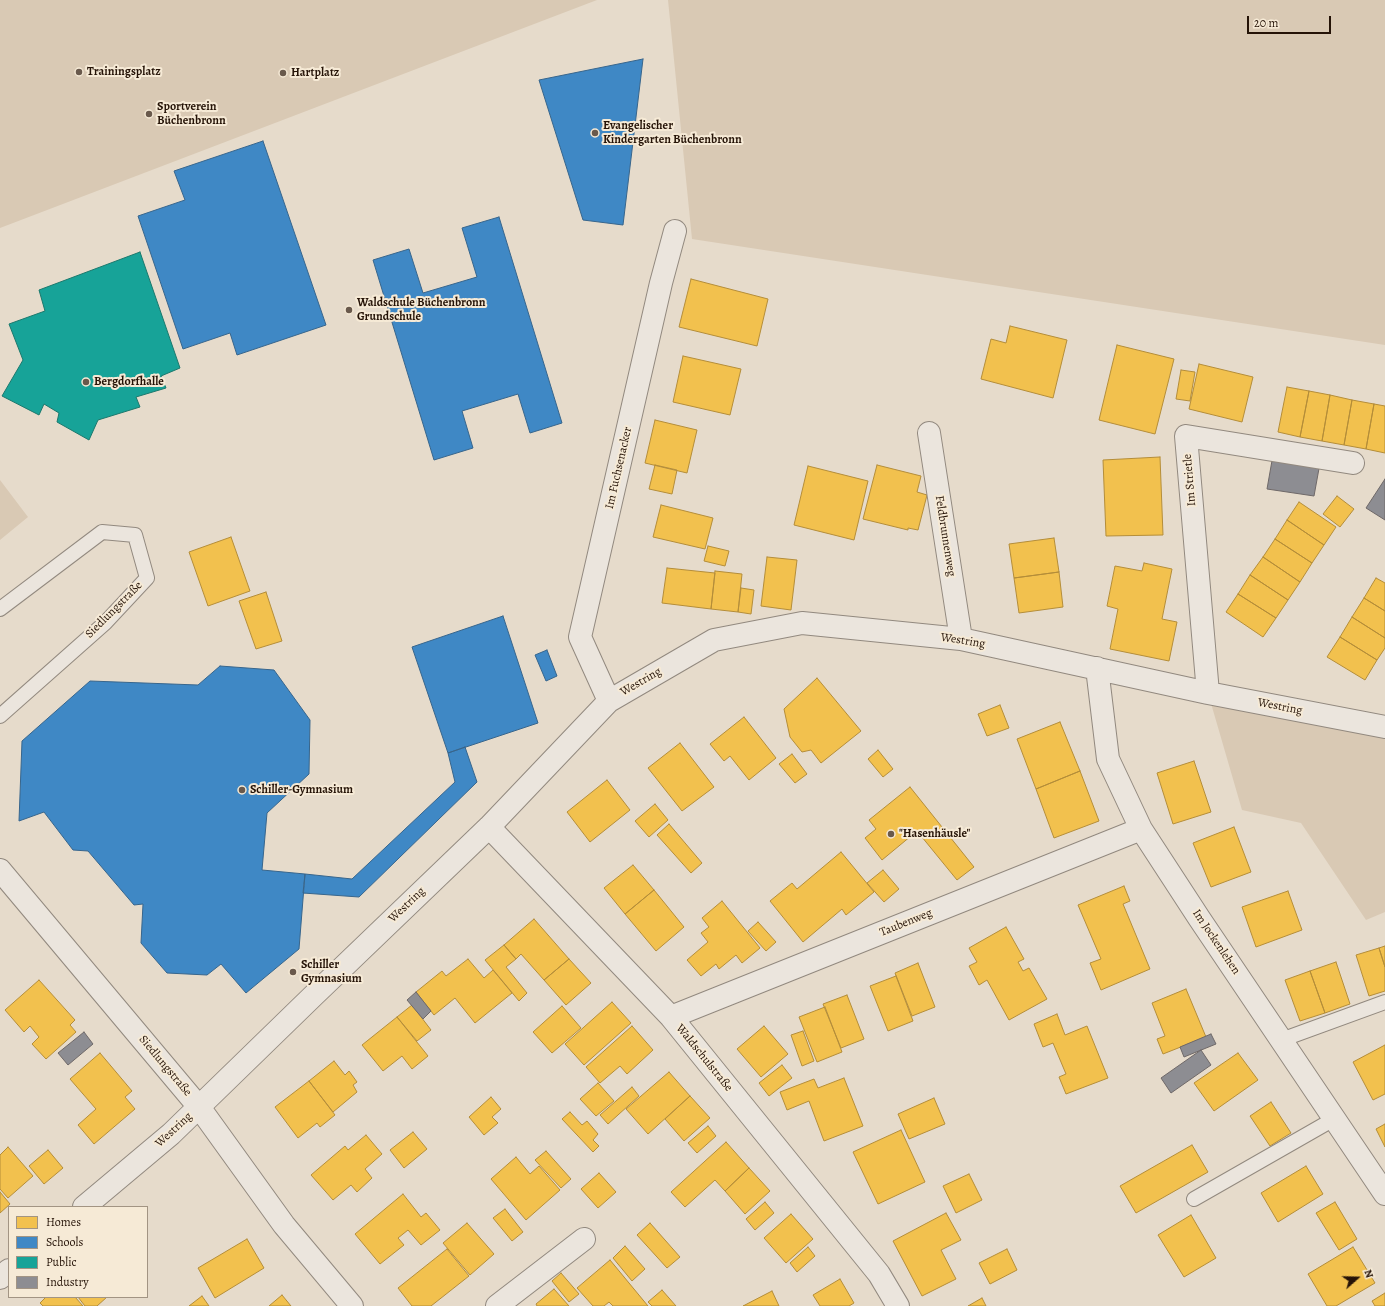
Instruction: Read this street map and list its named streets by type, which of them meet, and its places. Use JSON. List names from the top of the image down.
{
  "streets": {
    "street": [
      "Im Fuchsenacker",
      "Im Strietle",
      "Feldbrunnenweg",
      "Siedlungstraße",
      "Westring",
      "Taubenweg",
      "Im Jockenlehen",
      "Waldschulstraße"
    ]
  },
  "crossings": [
    ["Im Fuchsenacker", "Westring"],
    ["Im Strietle", "Westring"],
    ["Feldbrunnenweg", "Westring"],
    ["Siedlungstraße", "Westring"],
    ["Westring", "Im Jockenlehen"],
    ["Westring", "Waldschulstraße"],
    ["Taubenweg", "Im Jockenlehen"],
    ["Taubenweg", "Waldschulstraße"]
  ],
  "places": [
    "Trainingsplatz",
    "Hartplatz",
    "Sportverein Büchenbronn",
    "Evangelischer Kindergarten Büchenbronn",
    "Waldschule Büchenbronn Grundschule",
    "Bergdorfhalle",
    "Schiller-Gymnasium",
    "\"Hasenhäusle\"",
    "Schiller Gymnasium"
  ],
  "legend": [
    "Homes",
    "Schools",
    "Public",
    "Industry"
  ],
  "scale_bar": "20 m",
  "north": "right"
}
